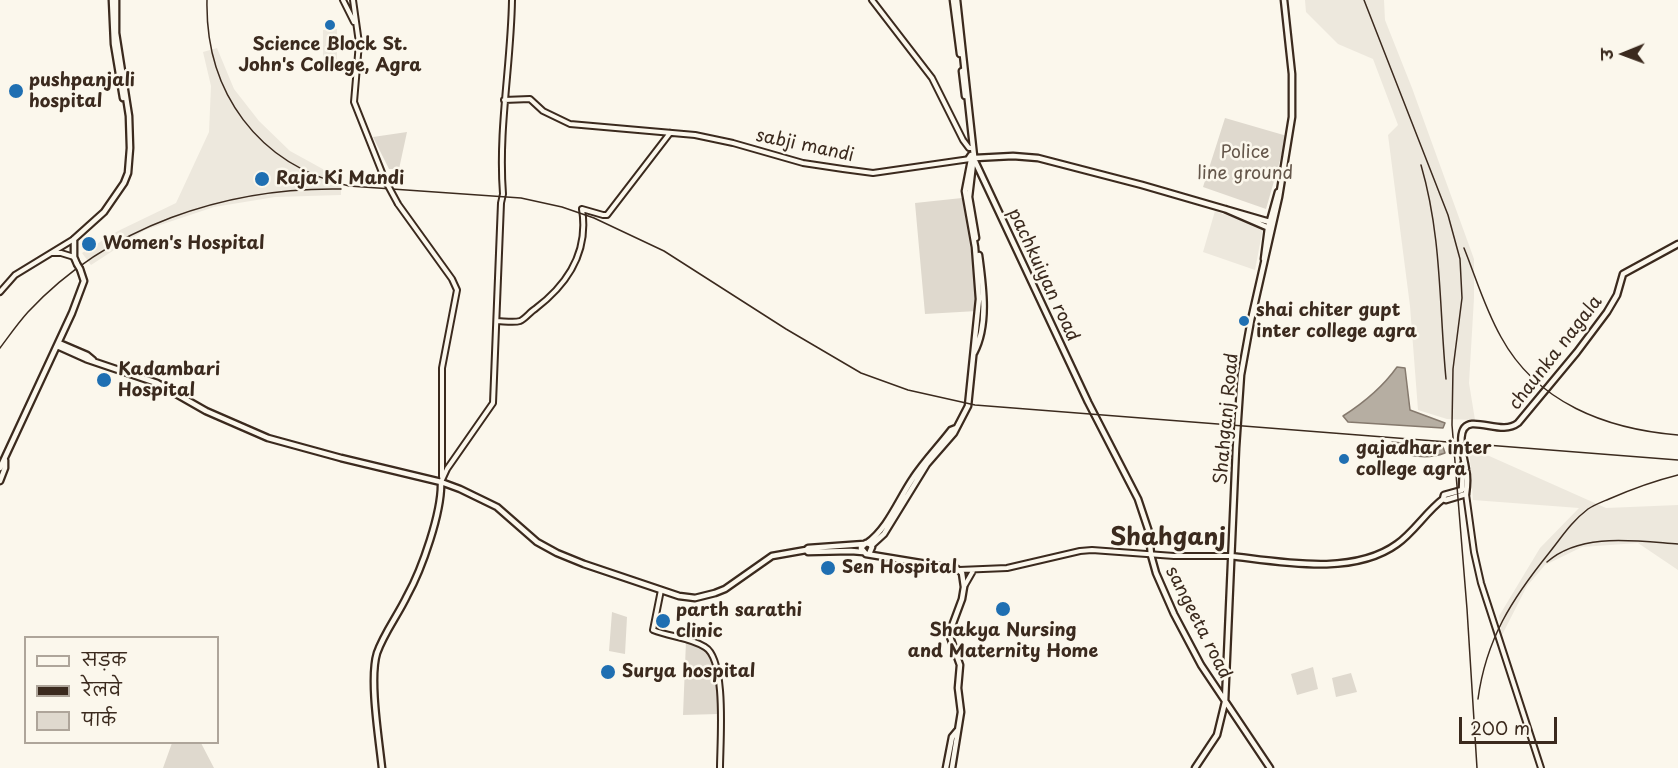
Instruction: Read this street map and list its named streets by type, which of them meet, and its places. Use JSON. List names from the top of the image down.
{
  "streets": {
    "main road": [
      "pachkuiyan road",
      "chaunka nagala",
      "Shahganj Road",
      "sangeeta road"
    ],
    "street": ["sabji mandi"]
  },
  "crossings": [
    ["sabji mandi", "pachkuiyan road"],
    ["pachkuiyan road", "sangeeta road"],
    ["Shahganj Road", "sangeeta road"]
  ],
  "districts": ["Shahganj"],
  "parks": ["Police line ground"],
  "places": [
    "Science Block St. John's College, Agra",
    "pushpanjali hospital",
    "Raja Ki Mandi",
    "Women's Hospital",
    "shai chiter gupt inter college agra",
    "Kadambari Hospital",
    "gajadhar inter college agra",
    "Sen Hospital",
    "Shakya Nursing and Maternity Home",
    "parth sarathi clinic",
    "Surya hospital"
  ],
  "legend": ["सड़क", "रेलवे", "पार्क"],
  "scale_bar": "200 m",
  "north": "left"
}
